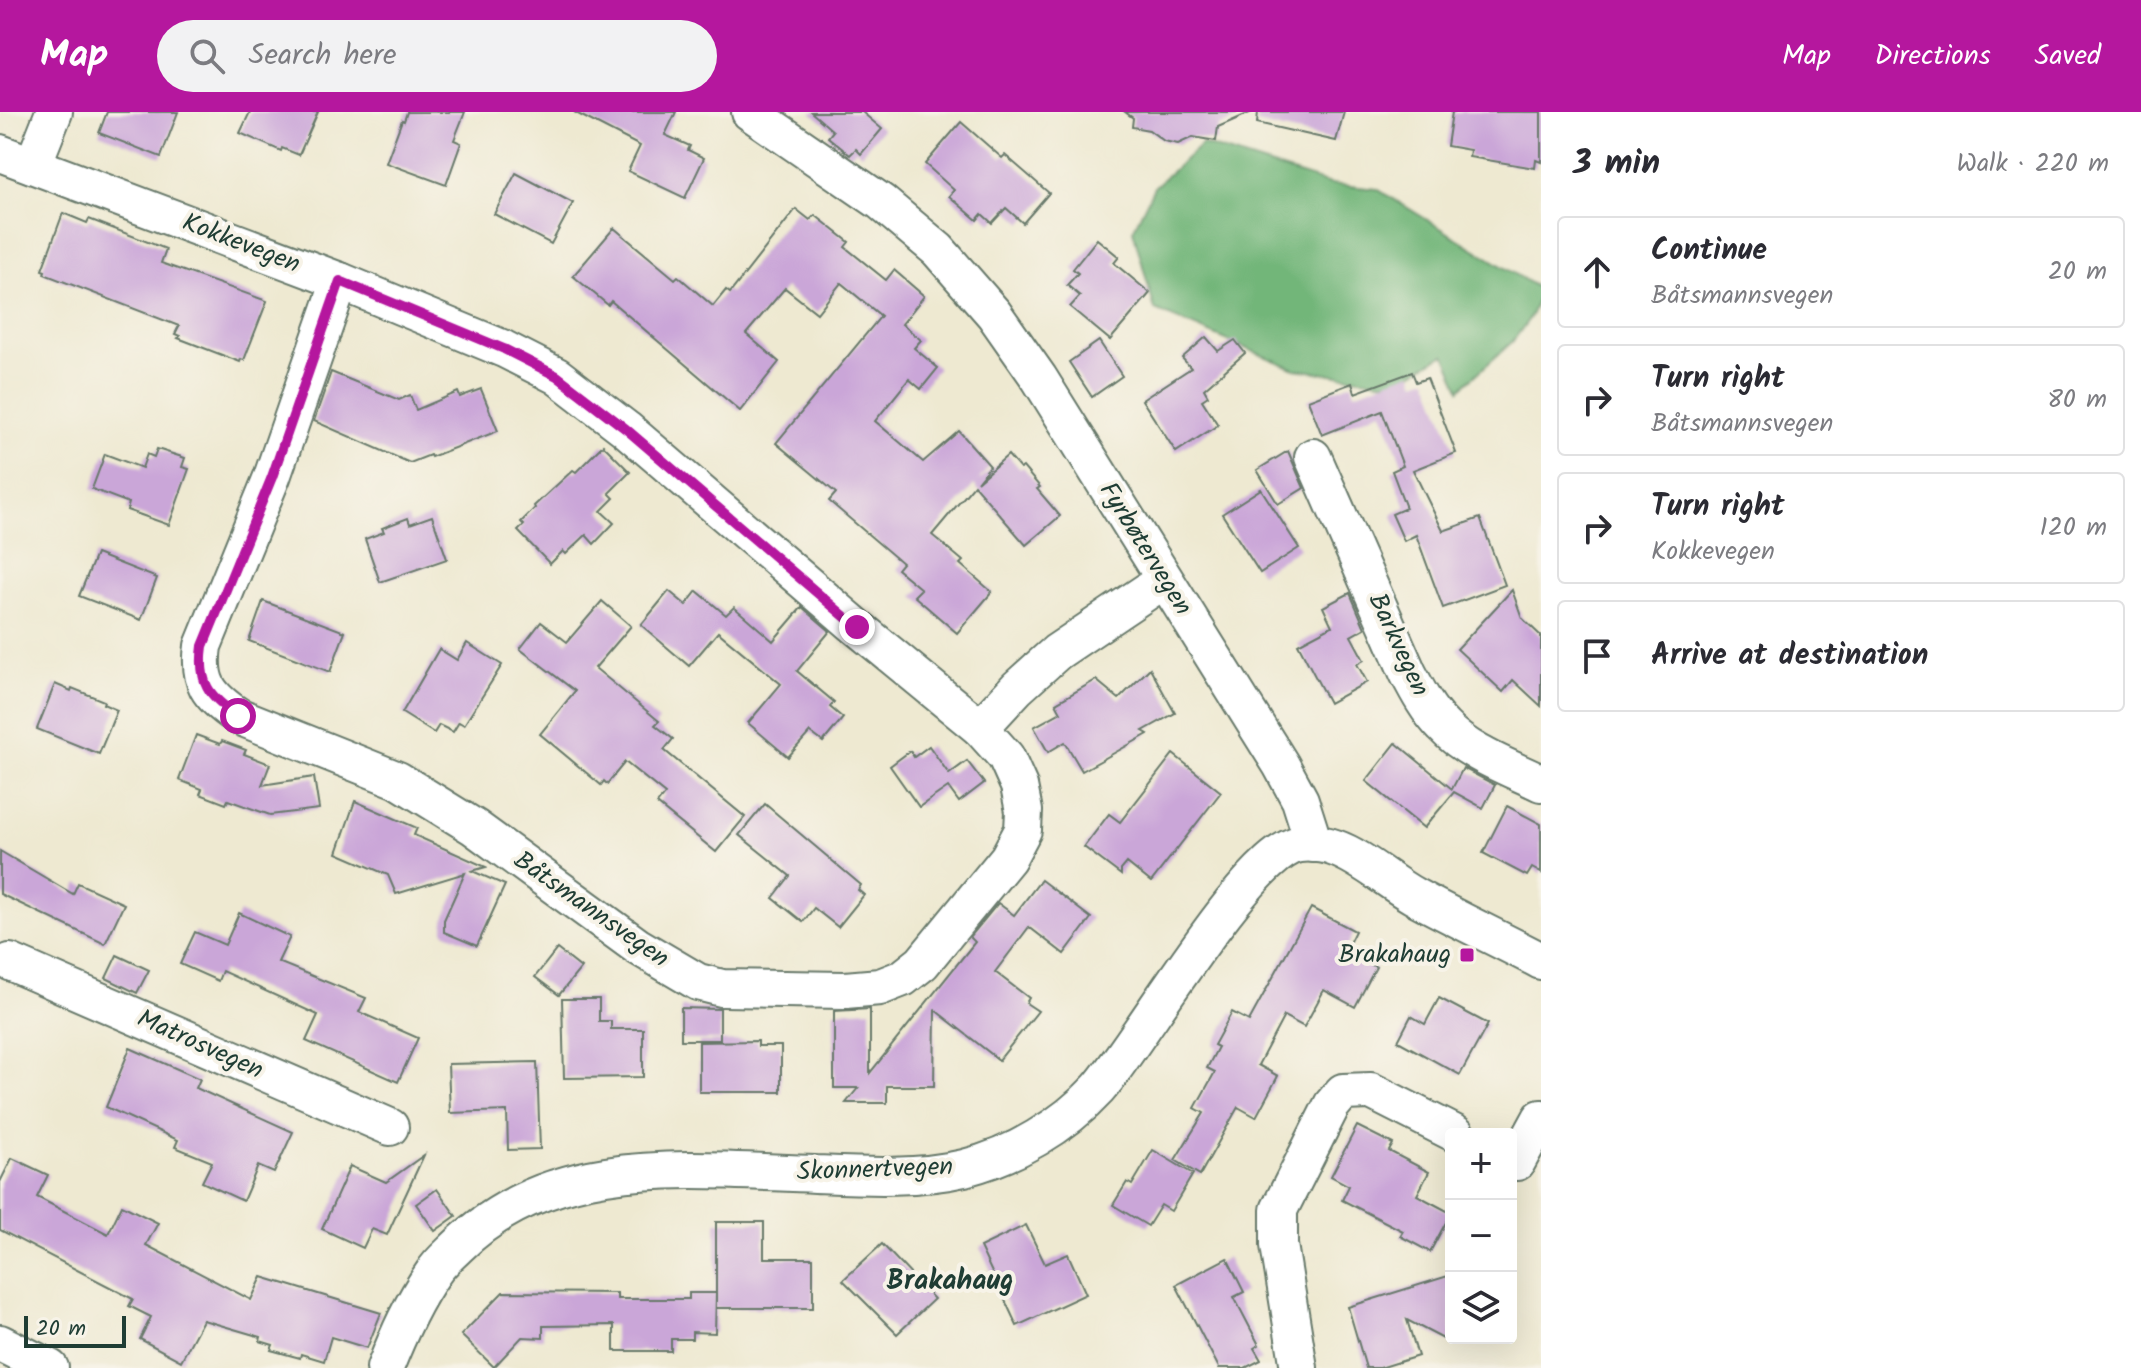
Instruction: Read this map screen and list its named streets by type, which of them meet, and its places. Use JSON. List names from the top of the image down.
{
  "streets": {
    "street": [
      "Kokkevegen",
      "Fyrbøtervegen",
      "Barkvegen",
      "Båtsmannsvegen",
      "Matrosvegen",
      "Skonnertvegen"
    ]
  },
  "crossings": [
    ["Kokkevegen", "Båtsmannsvegen"],
    ["Fyrbøtervegen", "Skonnertvegen"]
  ],
  "districts": ["Brakahaug"],
  "places": {
    "transit": ["Brakahaug"]
  },
  "scale_bar": "20 m",
  "page": {
    "header": "Map",
    "search": "Search here",
    "nav": ["Map", "Directions", "Saved"],
    "heading": ["3 min", "Walk · 220 m"],
    "list": [
      ["Continue", "Båtsmannsvegen", "20 m"],
      ["Turn right", "Båtsmannsvegen", "80 m"],
      ["Turn right", "Kokkevegen", "120 m"],
      "Arrive at destination"
    ],
    "map_buttons": ["+", "−"],
    "scale": "20 m"
  }
}
